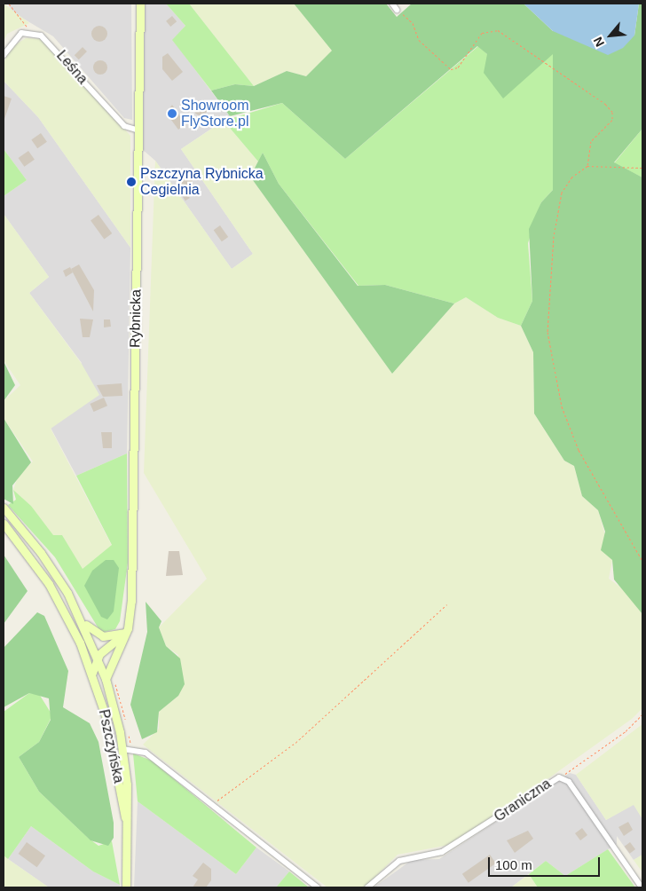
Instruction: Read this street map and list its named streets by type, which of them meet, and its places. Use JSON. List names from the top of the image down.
{
  "streets": {
    "main road": ["Rybnicka", "Pszczyńska"],
    "street": ["Leśna", "Graniczna"]
  },
  "crossings": [
    ["Leśna", "Rybnicka"],
    ["Rybnicka", "Pszczyńska"]
  ],
  "places": ["Showroom FlyStore.pl", "Pszczyna Rybnicka Cegielnia"],
  "scale_bar": "100 m",
  "north": "bottom left"
}
